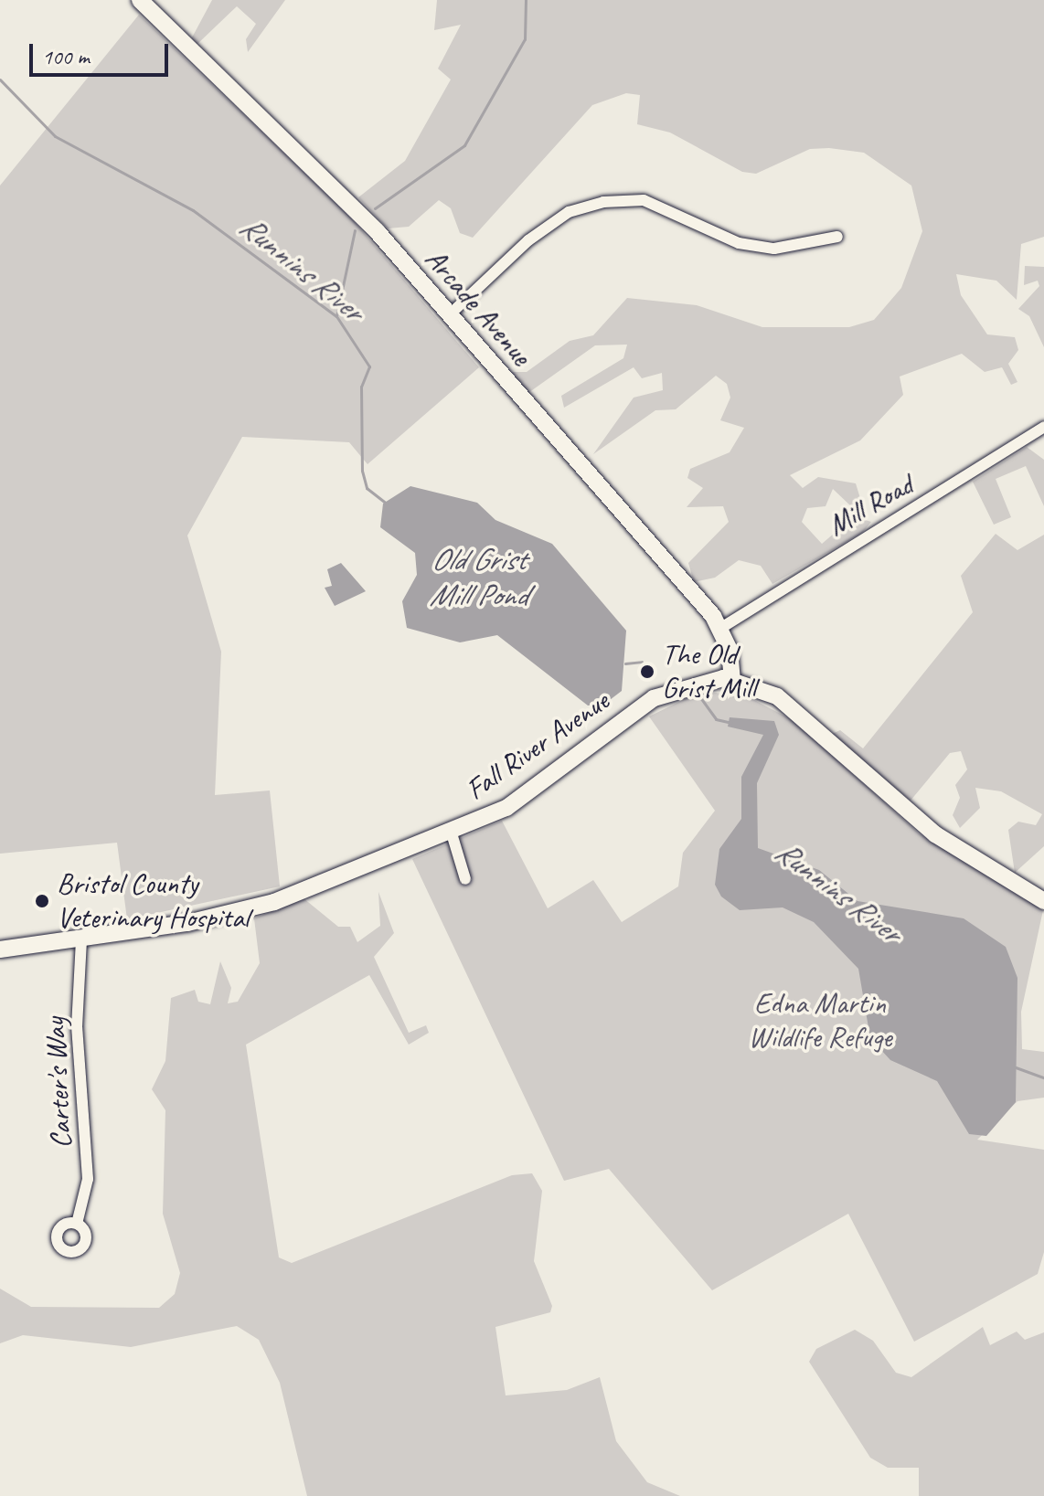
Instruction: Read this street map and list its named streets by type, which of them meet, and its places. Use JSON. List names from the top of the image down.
{
  "streets": {
    "main road": ["Arcade Avenue", "Fall River Avenue"],
    "street": ["Mill Road", "Carter's Way"]
  },
  "crossings": [
    ["Arcade Avenue", "Mill Road"],
    ["Arcade Avenue", "Fall River Avenue"],
    ["Fall River Avenue", "Carter's Way"]
  ],
  "water": ["Runnins River", "Old Grist Mill Pond"],
  "parks": ["Edna Martin Wildlife Refuge"],
  "places": ["The Old Grist Mill", "Bristol County Veterinary Hospital"],
  "scale_bar": "100 m"
}
